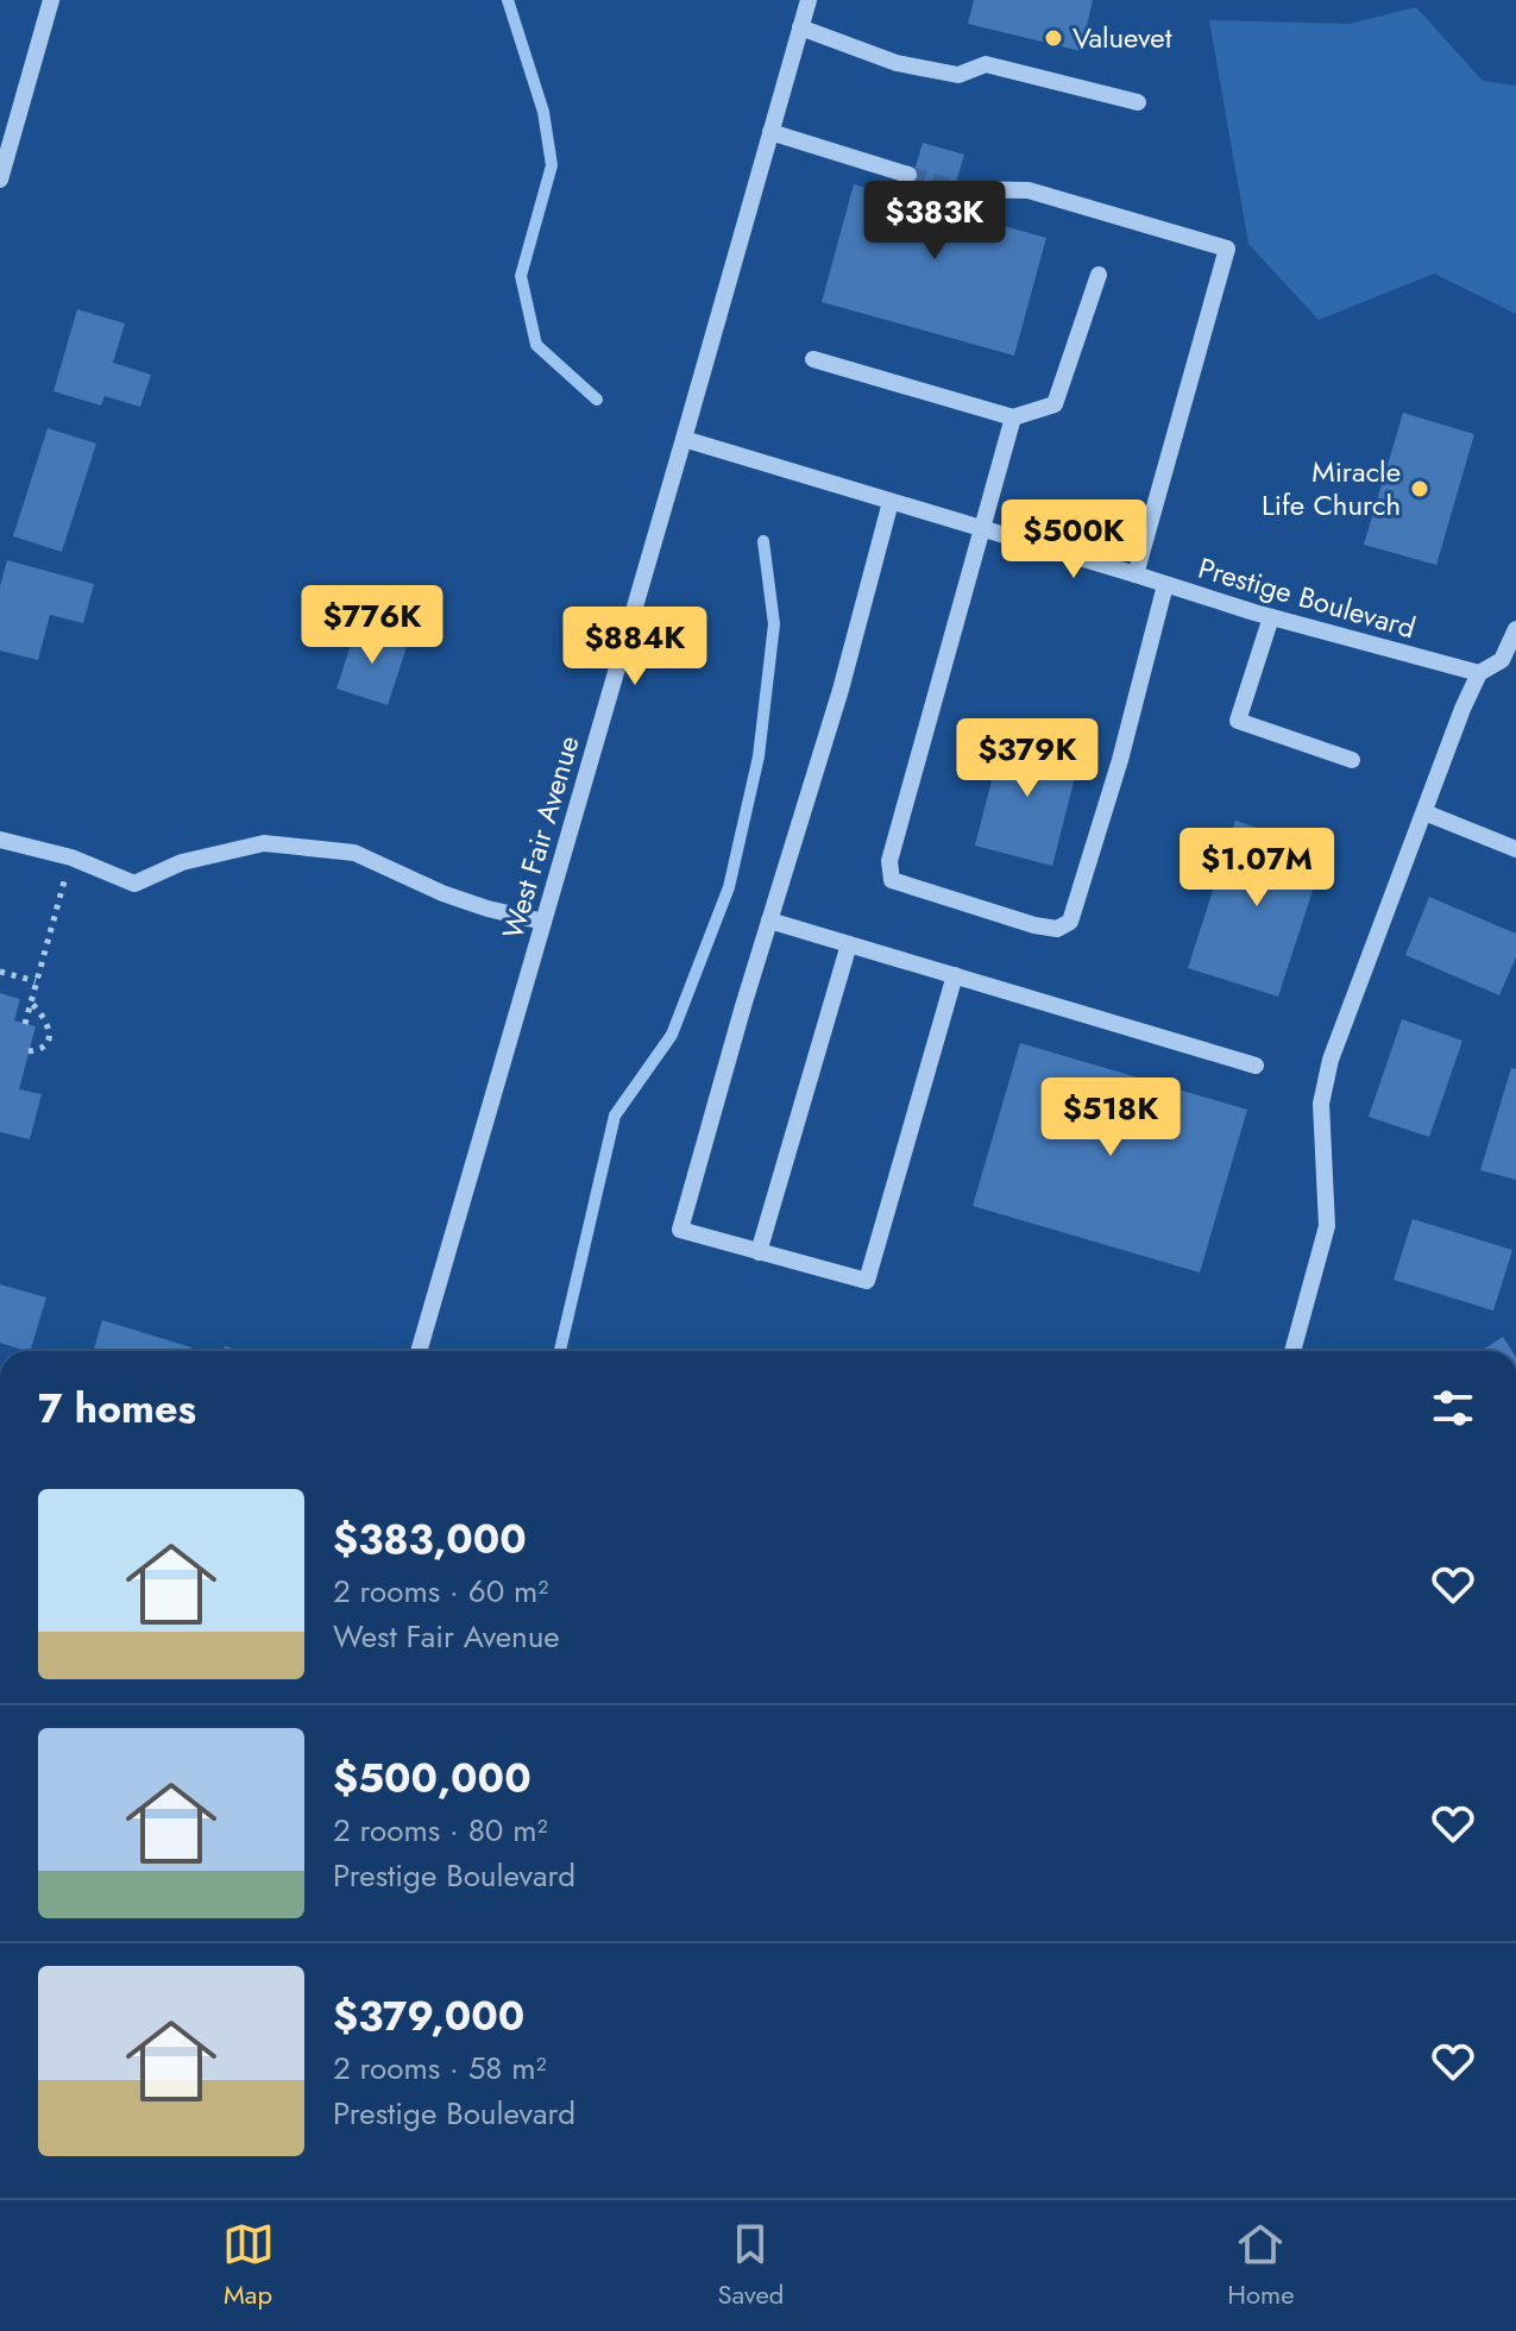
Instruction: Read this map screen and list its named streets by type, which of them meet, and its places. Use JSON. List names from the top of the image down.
{
  "streets": {
    "street": ["Prestige Boulevard", "West Fair Avenue"]
  },
  "crossings": [
    ["Prestige Boulevard", "West Fair Avenue"]
  ],
  "places": ["Valuevet", "Miracle Life Church"],
  "page": {
    "price": [
      "$383K",
      "$500K",
      "$776K",
      "$884K",
      "$379K",
      "$1.07M",
      "$518K"
    ],
    "heading": "7 homes",
    "list": [
      {
        "name": "$383,000",
        "note": "2 rooms · 60 m² · West Fair Avenue"
      },
      {
        "name": "$500,000",
        "note": "2 rooms · 80 m² · Prestige Boulevard"
      },
      {
        "name": "$379,000",
        "note": "2 rooms · 58 m² · Prestige Boulevard"
      }
    ],
    "tabs": ["Map", "Saved", "Home"]
  }
}
